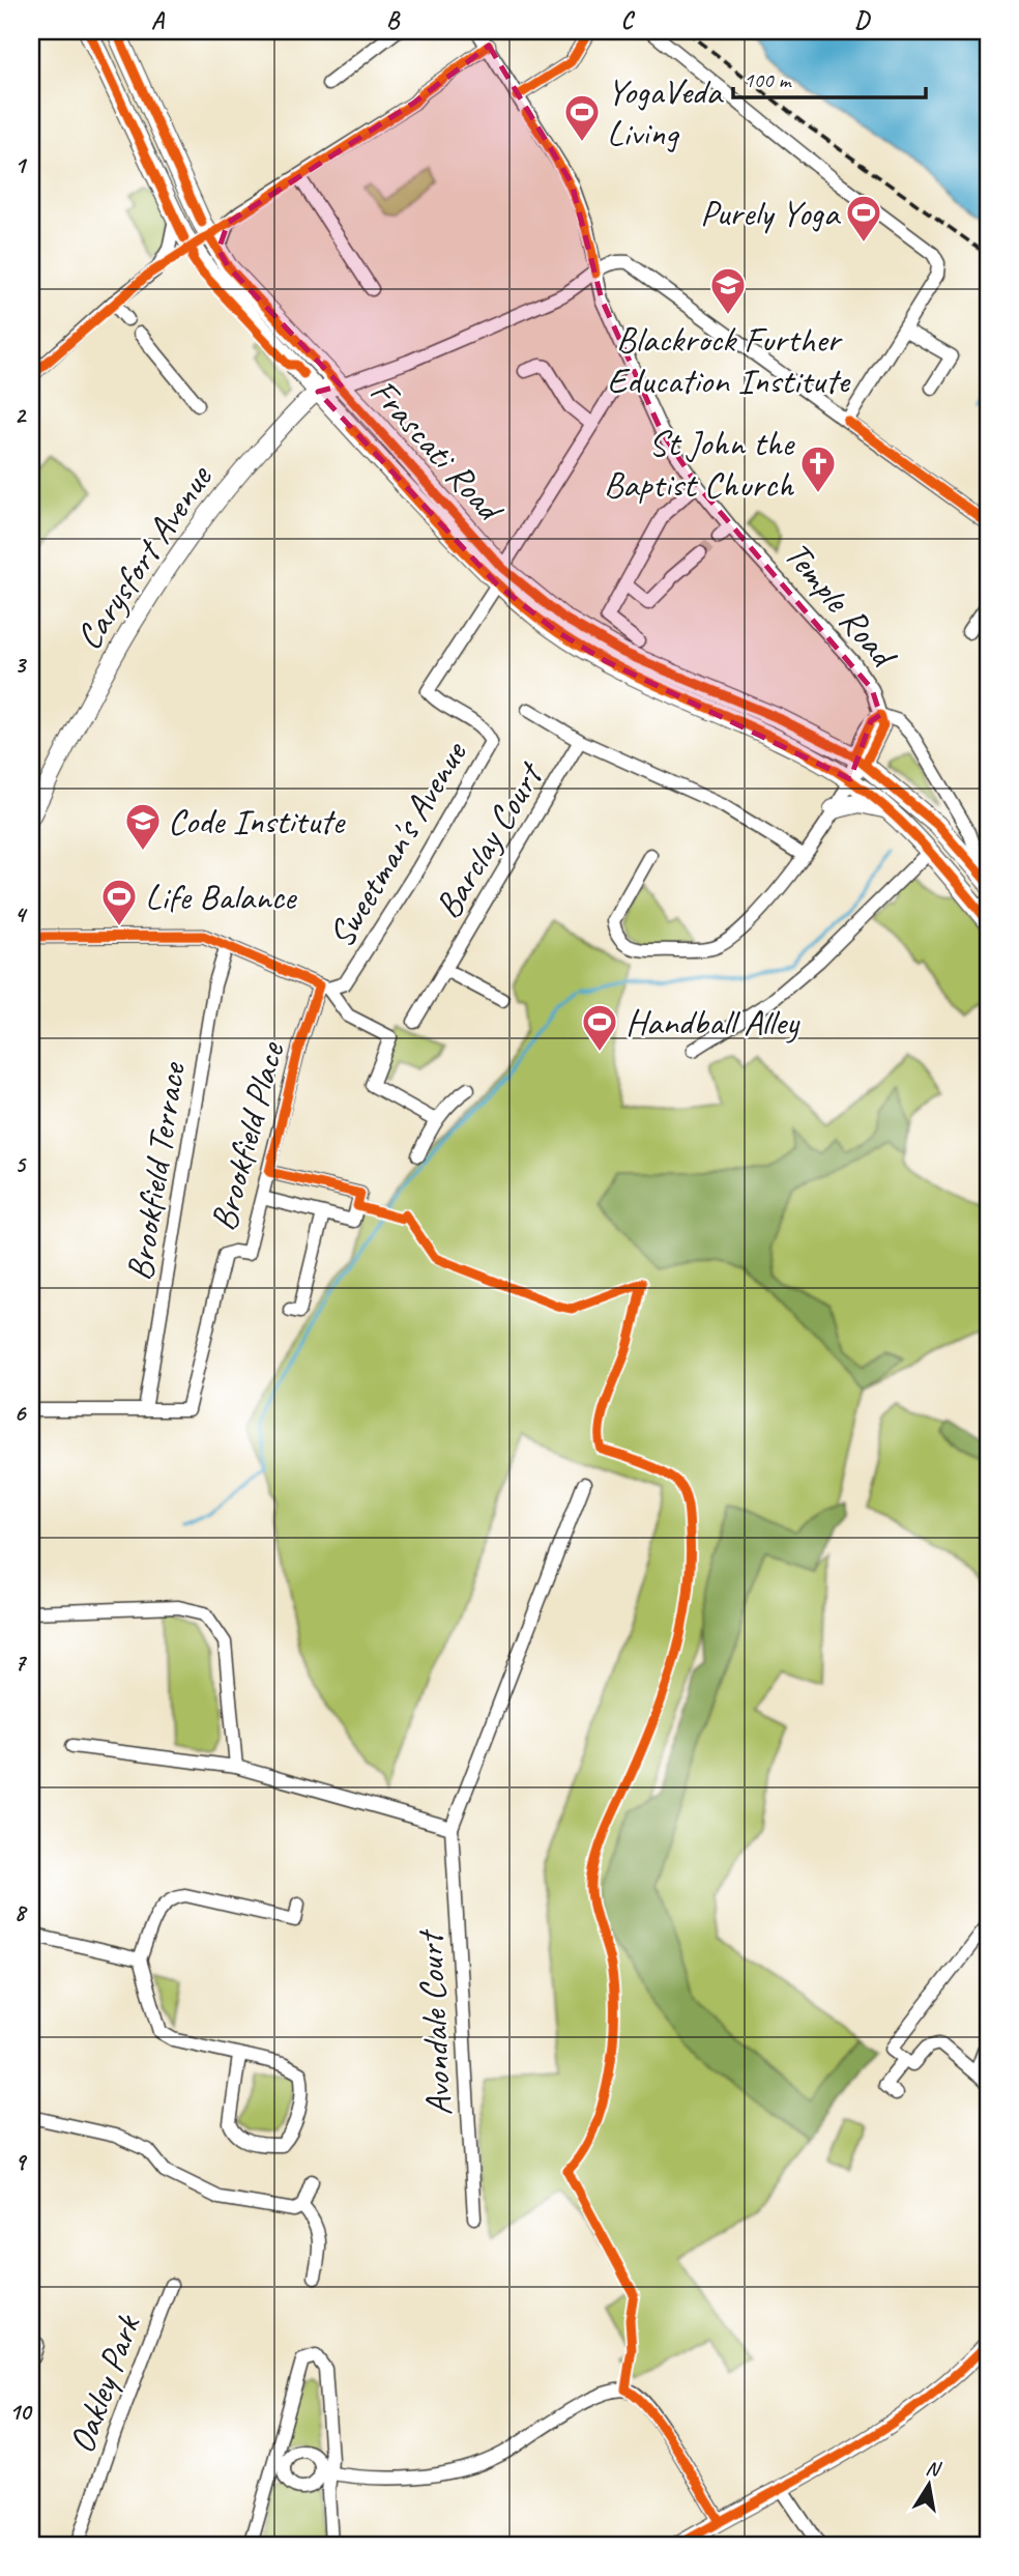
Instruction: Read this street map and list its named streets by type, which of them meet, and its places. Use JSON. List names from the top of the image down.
{
  "streets": {
    "highway": ["Frascati Road", "Temple Road"],
    "main road": ["Carysfort Avenue"],
    "street": [
      "Barclay Court",
      "Sweetman's Avenue",
      "Brookfield Place",
      "Brookfield Terrace",
      "Avondale Court",
      "Oakley Park"
    ]
  },
  "crossings": [
    ["Frascati Road", "Carysfort Avenue"],
    ["Frascati Road", "Temple Road"],
    ["Frascati Road", "Sweetman's Avenue"],
    ["Temple Road", "Sweetman's Avenue"],
    ["Sweetman's Avenue", "Brookfield Place"],
    ["Brookfield Place", "Brookfield Terrace"]
  ],
  "places": {
    "sports": [
      "YogaVeda Living",
      "Purely Yoga",
      "Life Balance",
      "Handball Alley"
    ],
    "school or university": ["Blackrock Further Education Institute", "Code Institute"],
    "church": ["St John the Baptist Church"]
  },
  "scale_bar": "100 m",
  "north": "top",
  "grid": {
    "columns": [
      "A",
      "B",
      "C",
      "D"
    ],
    "rows": [
      "1",
      "2",
      "3",
      "4",
      "5",
      "6",
      "7",
      "8",
      "9",
      "10"
    ]
  }
}
